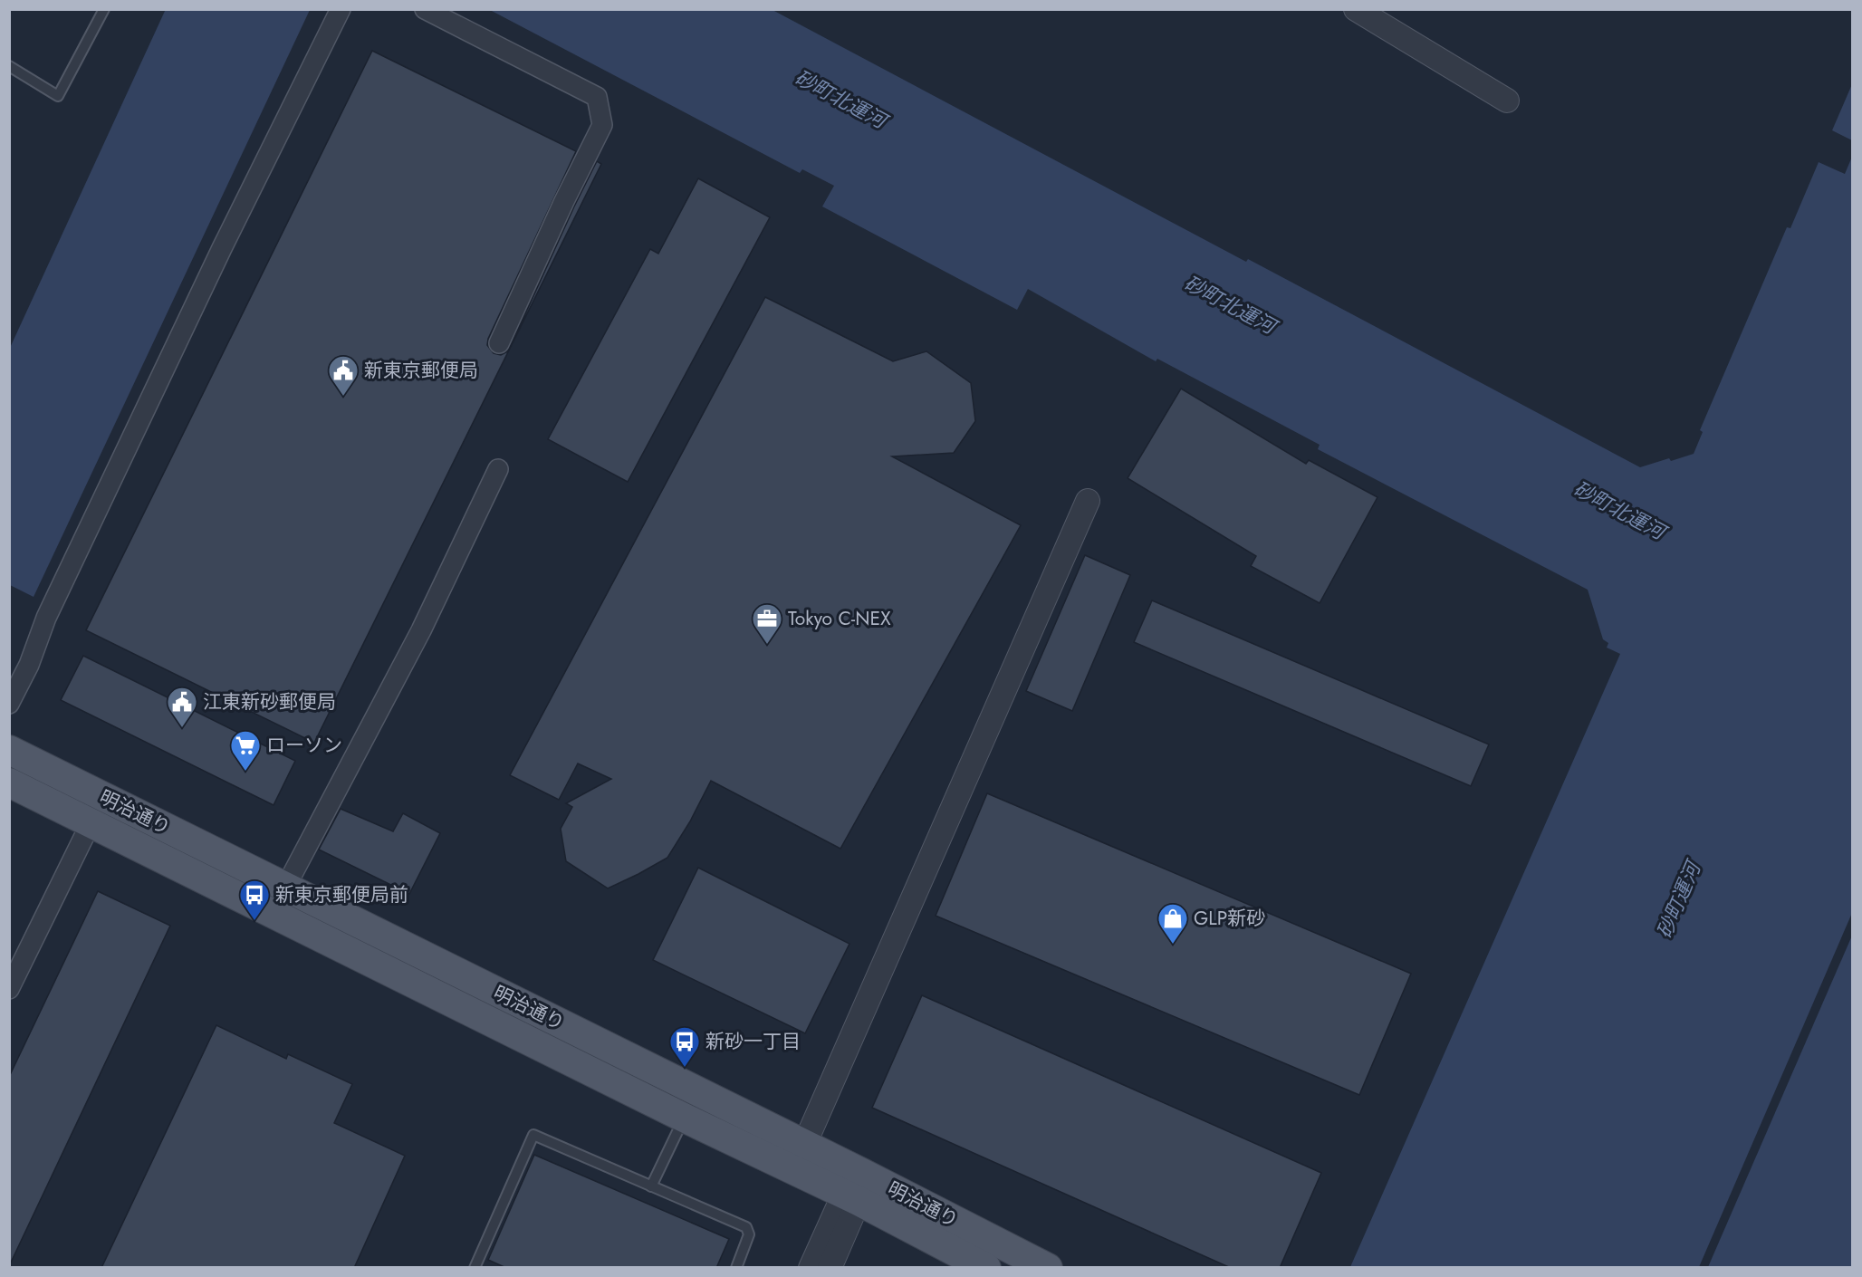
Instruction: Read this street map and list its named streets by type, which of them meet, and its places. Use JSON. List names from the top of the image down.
{
  "streets": {
    "main road": ["明治通り"]
  },
  "water": ["砂町北運河", "砂町運河"],
  "places": {
    "public building": ["新東京郵便局", "江東新砂郵便局"],
    "office": ["Tokyo C-NEX"],
    "supermarket": ["ローソン"],
    "bus stop": ["新東京郵便局前", "新砂一丁目"],
    "shop": ["GLP新砂"]
  }
}
